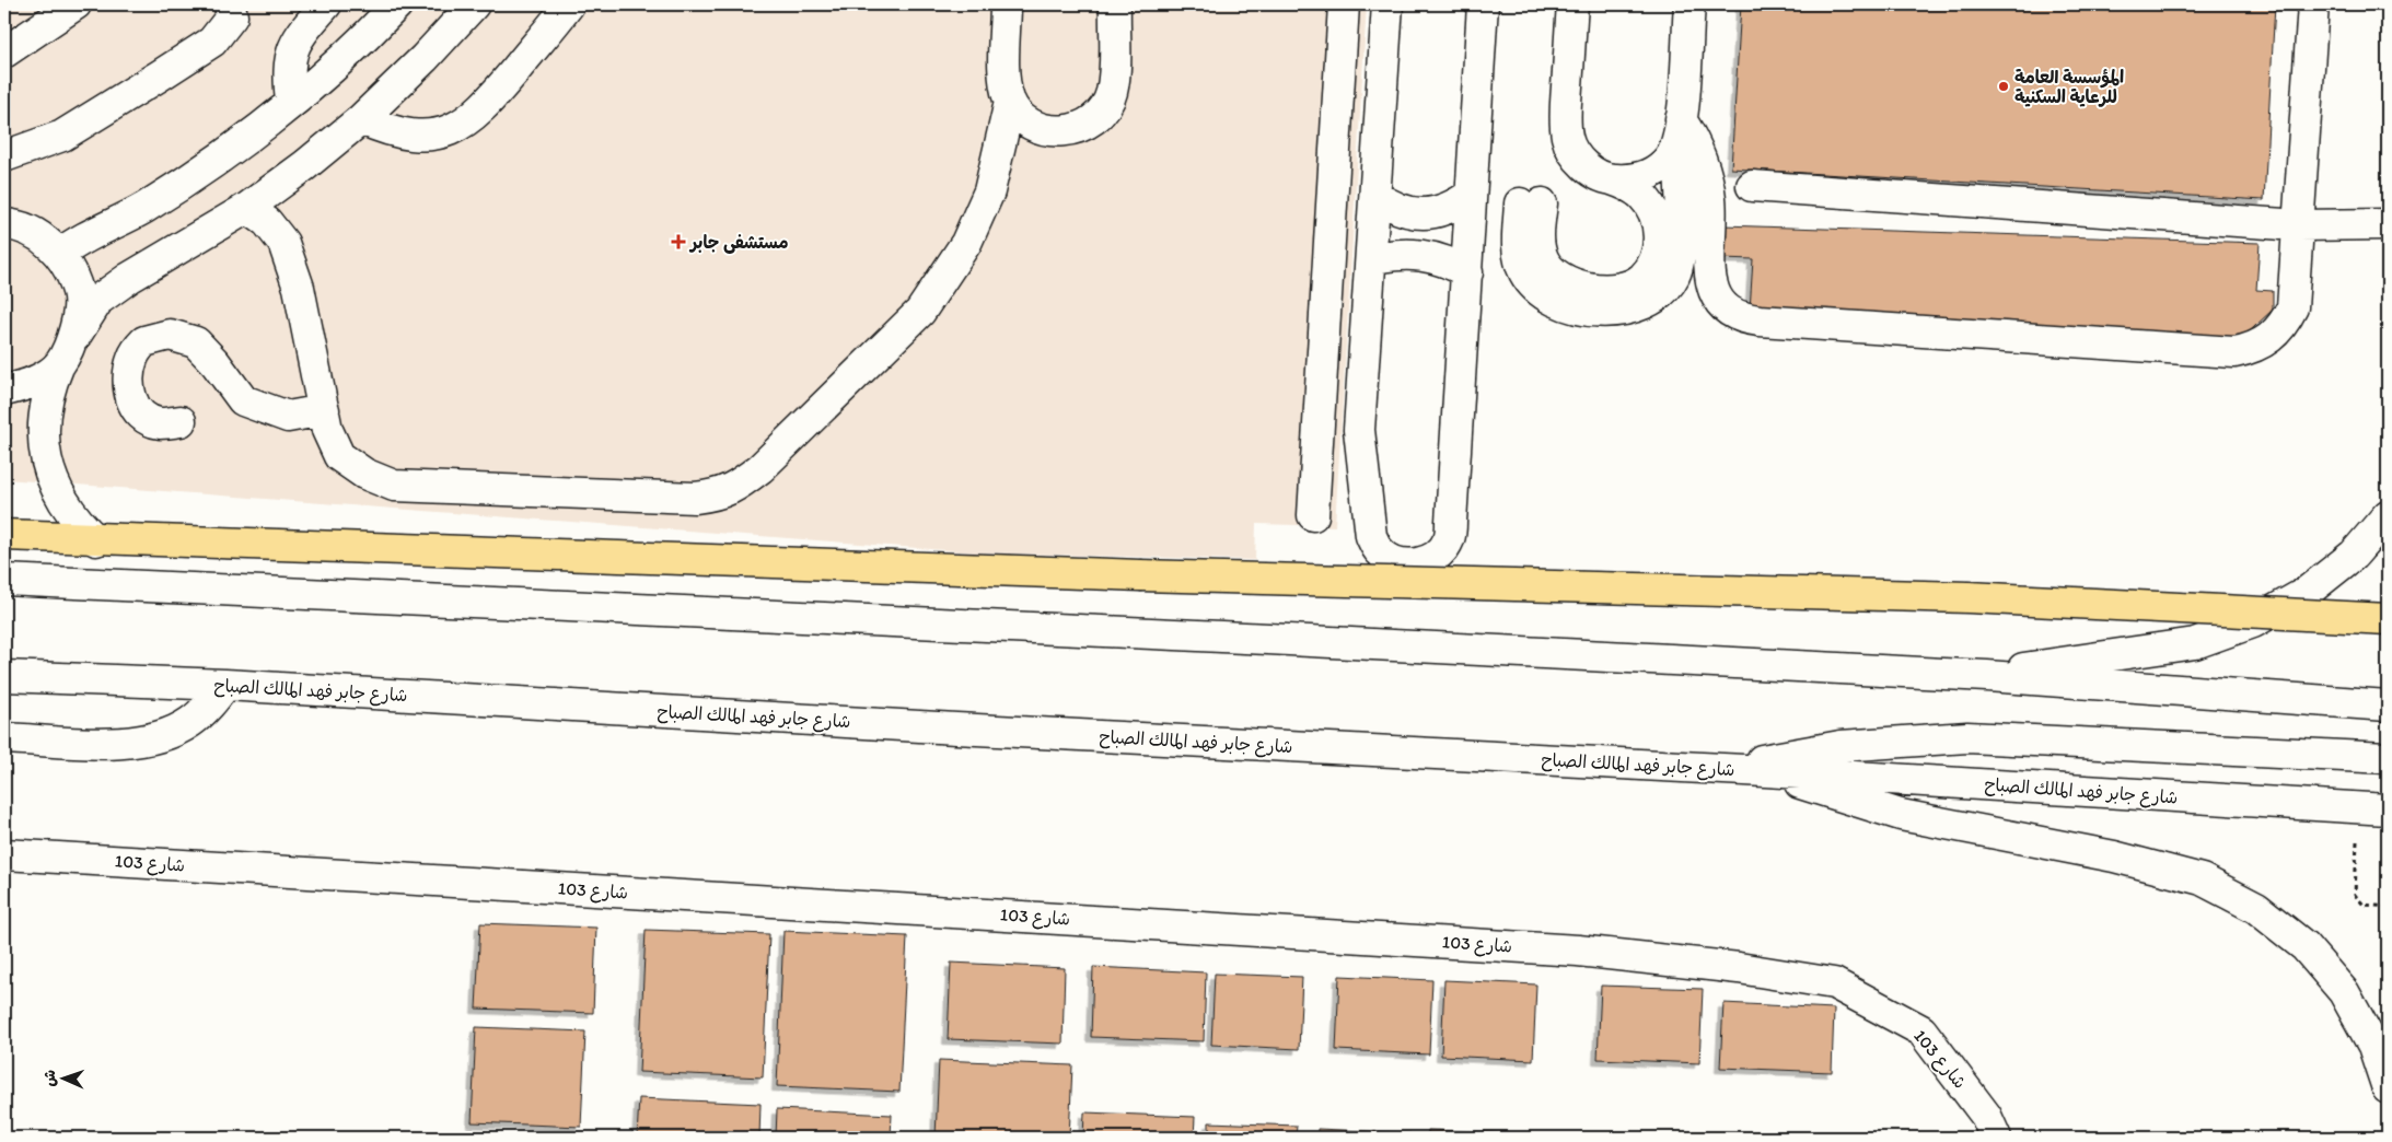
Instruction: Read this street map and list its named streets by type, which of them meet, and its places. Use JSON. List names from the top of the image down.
{
  "streets": {
    "street": ["شارع جابر فهد المالك الصباح", "شارع 103"]
  },
  "places": {
    "other": ["المؤسسة العامة للرعاية السكنية"],
    "health": ["مستشفى جابر"]
  },
  "north": "left"
}
